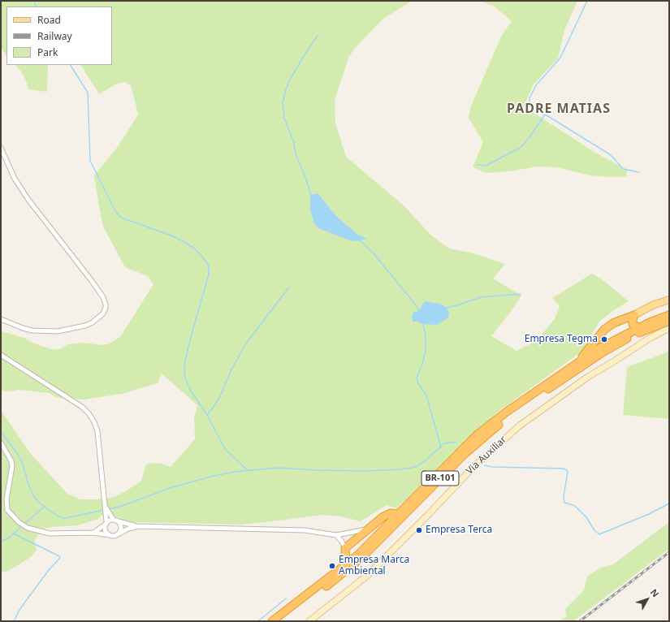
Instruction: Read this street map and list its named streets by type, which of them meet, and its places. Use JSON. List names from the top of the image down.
{
  "streets": {
    "highway": ["BR-101"],
    "street": ["Via Auxiliar"]
  },
  "districts": ["PADRE MATIAS"],
  "places": ["Empresa Tegma", "Empresa Terca", "Empresa Marca Ambiental"],
  "legend": ["Road", "Railway", "Park"],
  "north": "top right"
}
